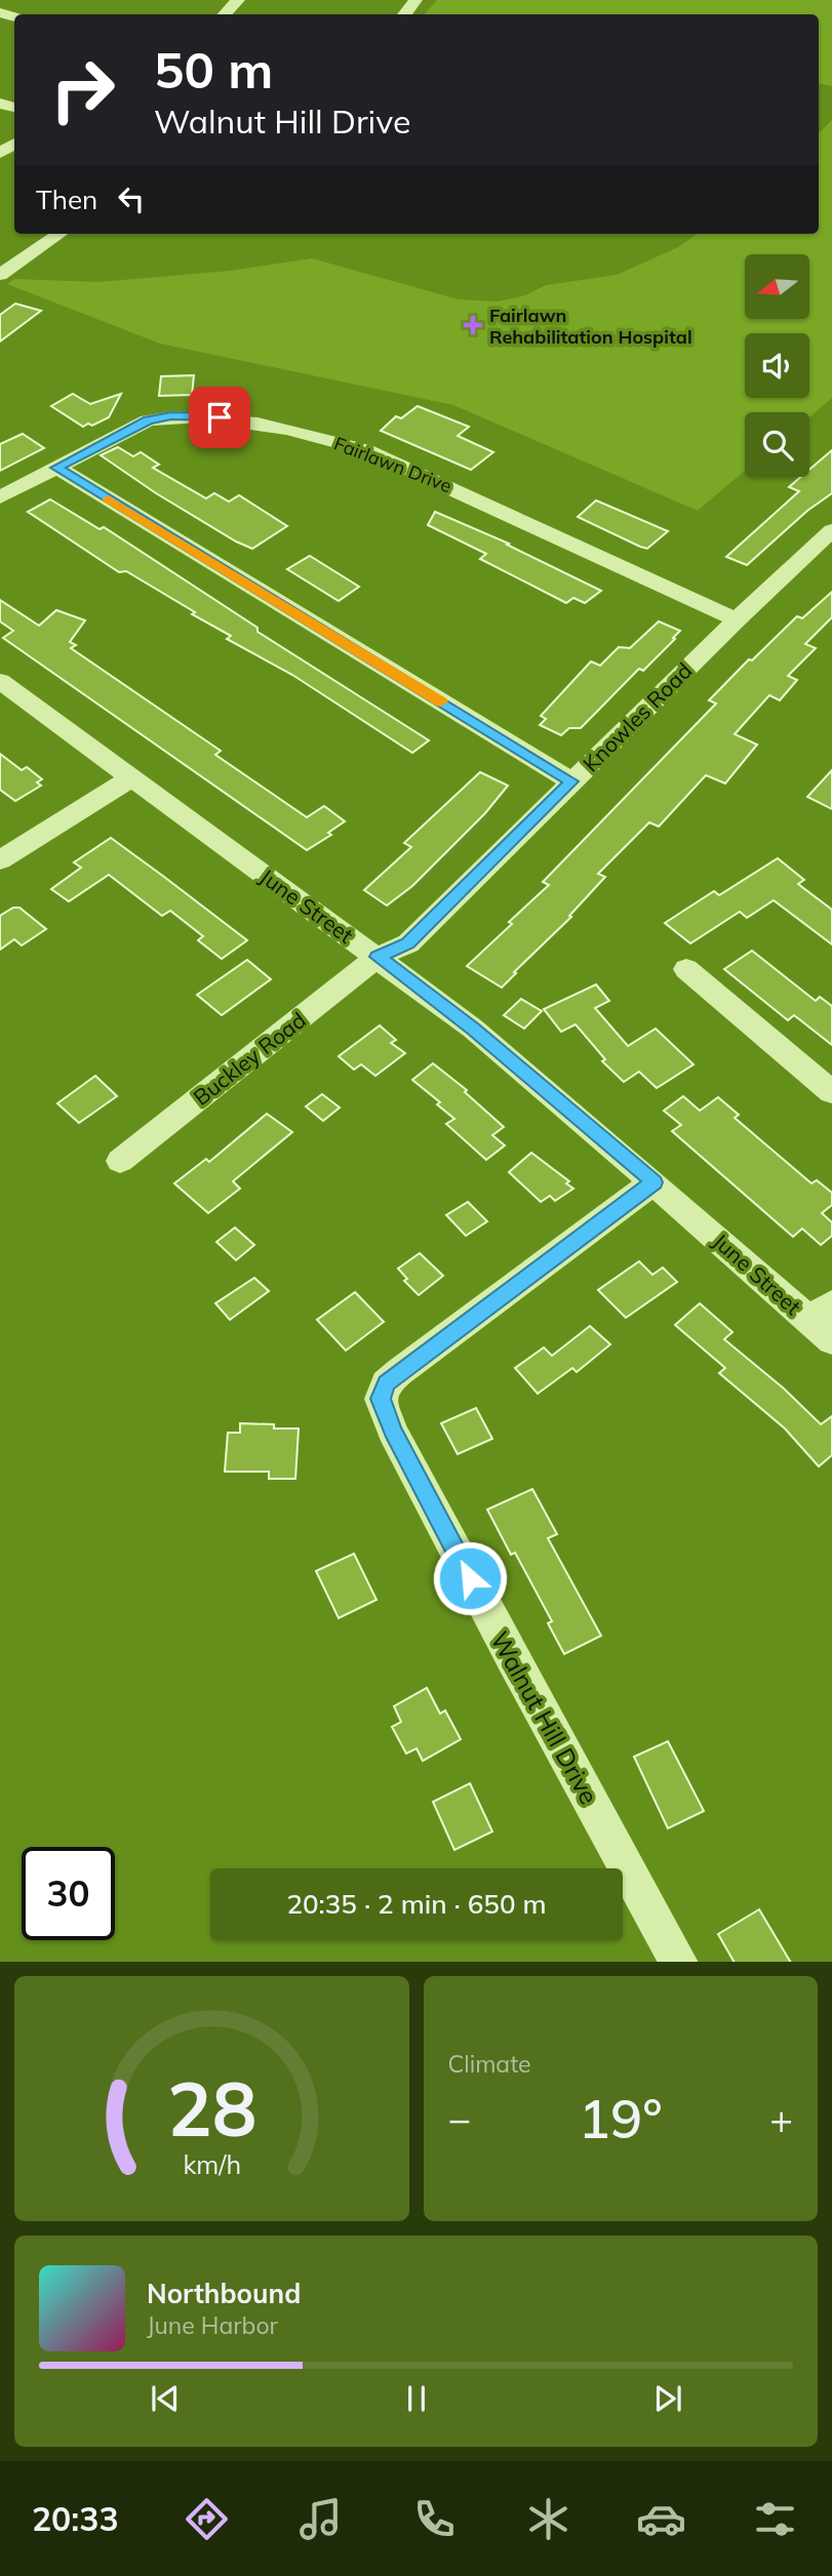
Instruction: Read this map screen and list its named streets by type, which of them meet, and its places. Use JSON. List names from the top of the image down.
{
  "streets": {
    "street": [
      "Fairlawn Drive",
      "Knowles Road",
      "June Street",
      "Buckley Road",
      "Walnut Hill Drive"
    ]
  },
  "crossings": [
    ["Fairlawn Drive", "Knowles Road"],
    ["Knowles Road", "June Street"],
    ["Knowles Road", "Buckley Road"],
    ["June Street", "Buckley Road"],
    ["June Street", "Walnut Hill Drive"]
  ],
  "places": {
    "health": ["Fairlawn Rehabilitation Hospital"]
  },
  "north": "left",
  "page": {
    "turn": ["50 m", "Walnut Hill Drive"],
    "then": "Then",
    "limit": "30",
    "trip": "20:35 · 2 min · 650 m",
    "tile": "Climate",
    "heat": ["−", "19°", "+"],
    "song": ["Northbound", "June Harbor"],
    "tabs": "20:33",
    "gauge": ["28", "km/h"]
  }
}
